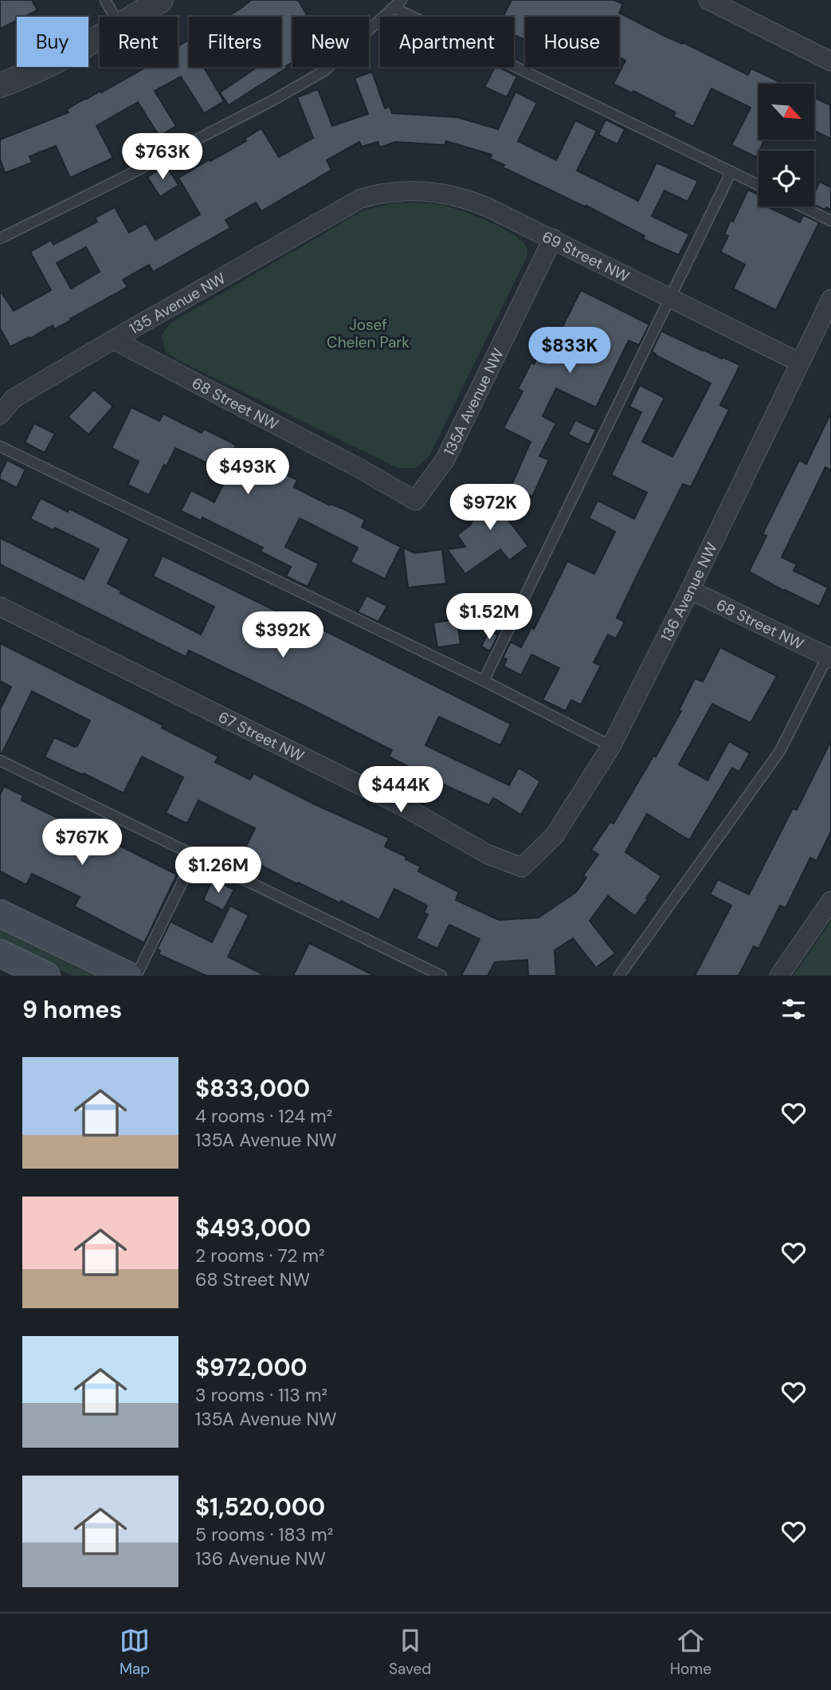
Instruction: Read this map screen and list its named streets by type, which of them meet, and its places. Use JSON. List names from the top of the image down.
{
  "streets": {
    "street": [
      "69 Street NW",
      "135 Avenue NW",
      "135A Avenue NW",
      "68 Street NW",
      "136 Avenue NW",
      "67 Street NW"
    ]
  },
  "crossings": [
    ["69 Street NW", "135 Avenue NW"],
    ["69 Street NW", "135A Avenue NW"],
    ["69 Street NW", "136 Avenue NW"],
    ["135 Avenue NW", "68 Street NW"],
    ["135A Avenue NW", "68 Street NW"],
    ["68 Street NW", "136 Avenue NW"],
    ["136 Avenue NW", "67 Street NW"]
  ],
  "parks": ["Josef Chelen Park"],
  "north": "bottom right",
  "page": {
    "chip": [
      "Buy",
      "Rent",
      "Filters",
      "New",
      "Apartment",
      "House"
    ],
    "price": [
      "$763K",
      "$833K",
      "$493K",
      "$972K",
      "$1.52M",
      "$392K",
      "$444K",
      "$767K",
      "$1.26M"
    ],
    "heading": "9 homes",
    "list": [
      {
        "name": "$833,000",
        "note": "4 rooms · 124 m² · 135A Avenue NW"
      },
      {
        "name": "$493,000",
        "note": "2 rooms · 72 m² · 68 Street NW"
      },
      {
        "name": "$972,000",
        "note": "3 rooms · 113 m² · 135A Avenue NW"
      },
      {
        "name": "$1,520,000",
        "note": "5 rooms · 183 m² · 136 Avenue NW"
      }
    ],
    "tabs": ["Map", "Saved", "Home"]
  }
}
